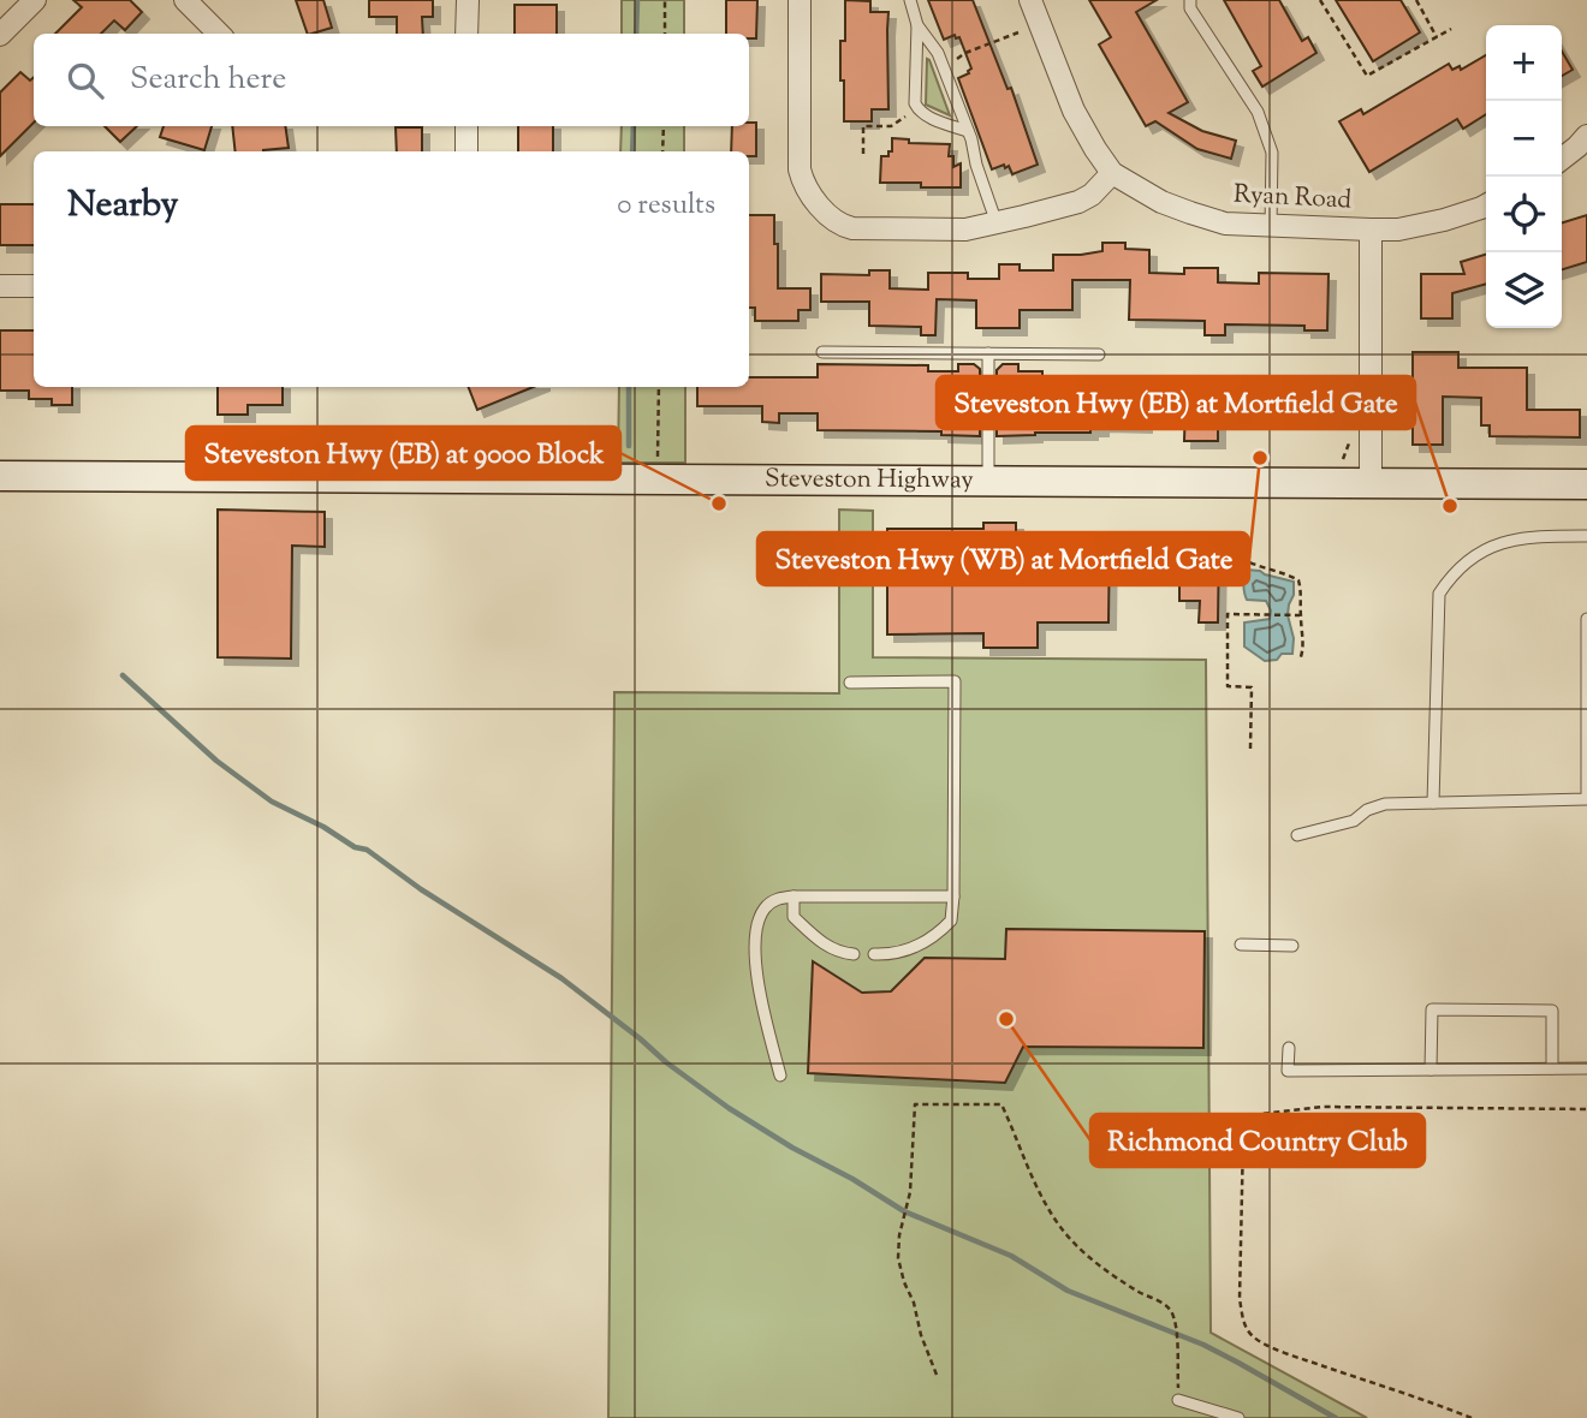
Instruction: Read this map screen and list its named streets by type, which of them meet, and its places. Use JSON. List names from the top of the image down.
{
  "streets": {
    "main road": ["Steveston Highway"],
    "street": ["Ryan Road"]
  },
  "places": [
    "Steveston Hwy (WB) at Mortfield Gate",
    "Steveston Hwy (EB) at 9000 Block",
    "Steveston Hwy (EB) at Mortfield Gate",
    "Richmond Country Club"
  ],
  "page": {
    "map_buttons": ["+", "−"],
    "search": "Search here",
    "heading": ["Nearby", "0 results"]
  }
}
